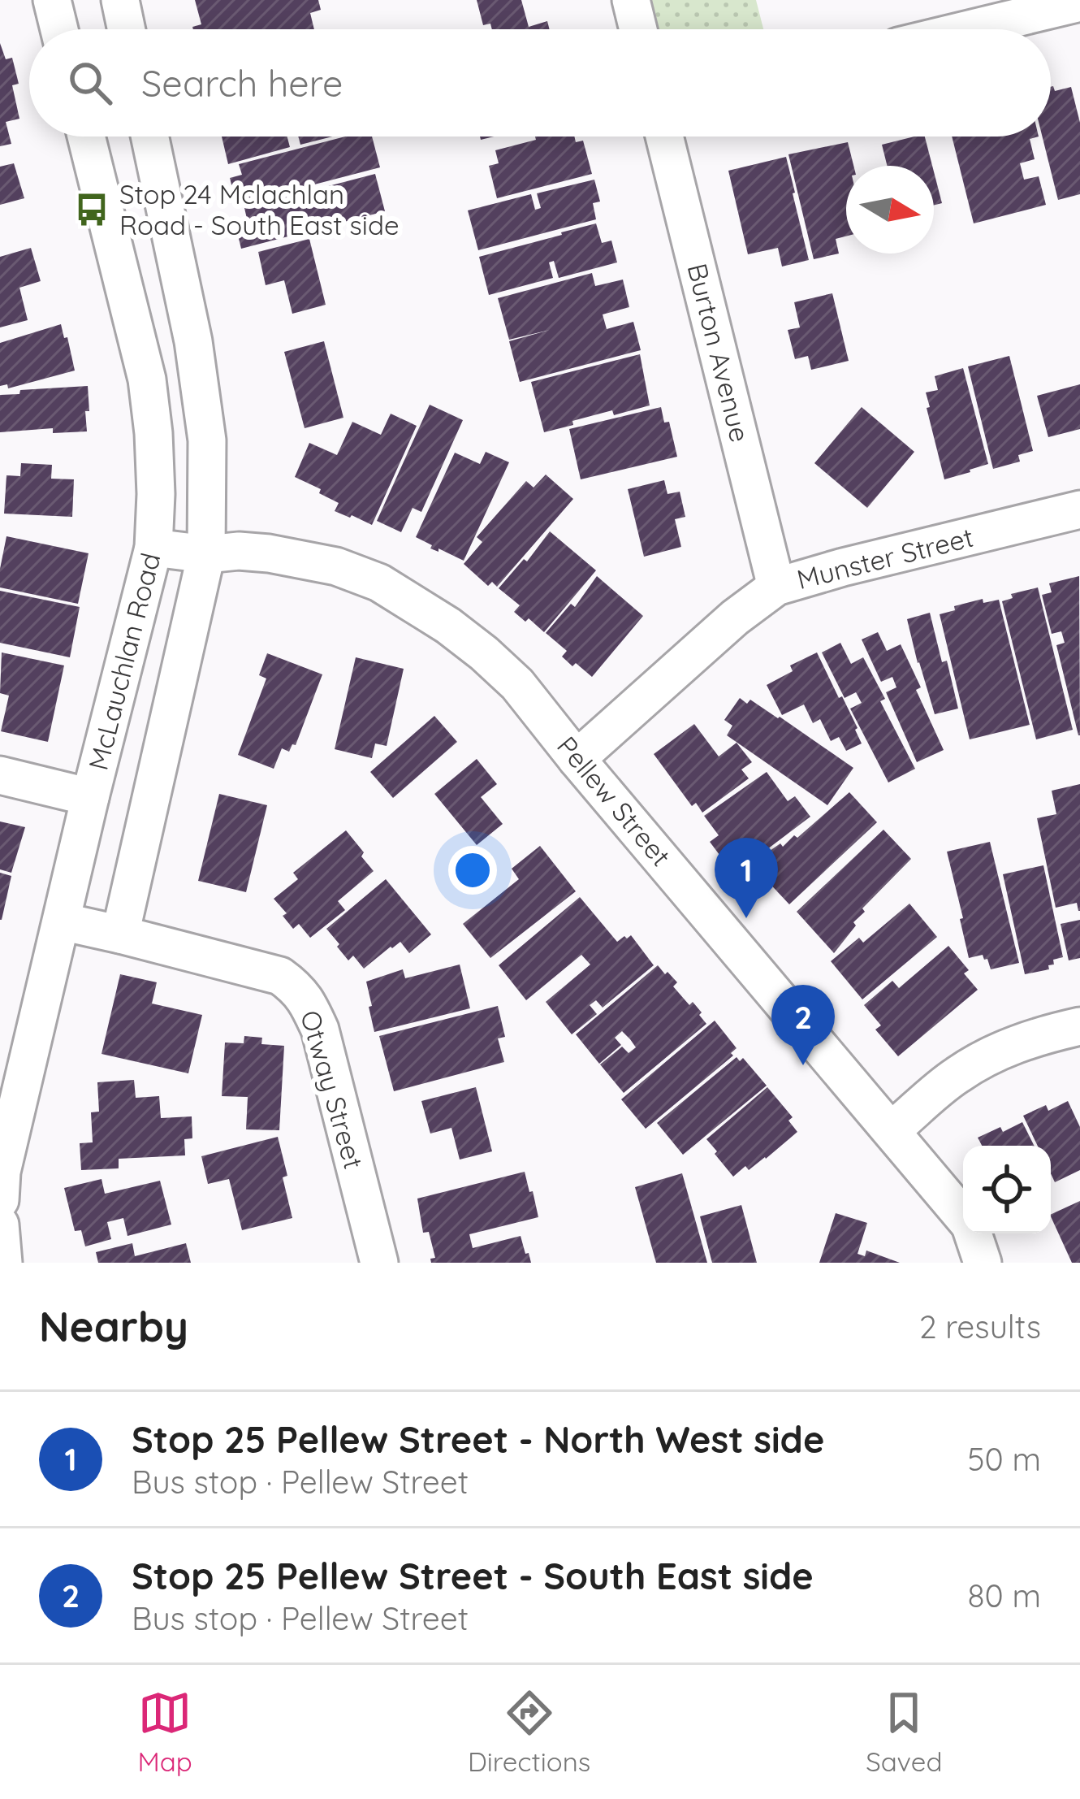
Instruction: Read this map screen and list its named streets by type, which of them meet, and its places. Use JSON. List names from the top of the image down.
{
  "streets": {
    "street": [
      "Burton Avenue",
      "Munster Street",
      "McLauchlan Road",
      "Pellew Street",
      "Otway Street"
    ]
  },
  "crossings": [
    ["Burton Avenue", "Munster Street"],
    ["Munster Street", "Pellew Street"],
    ["McLauchlan Road", "Pellew Street"],
    ["McLauchlan Road", "Otway Street"]
  ],
  "places": {
    "bus stop": ["Stop 24 Mclachlan Road - South East side"]
  },
  "north": "right",
  "page": {
    "search": "Search here",
    "pins": ["1", "2"],
    "heading": ["Nearby", "2 results"],
    "list": [
      {
        "mark": "1",
        "name": "Stop 25 Pellew Street - North West side",
        "note": "Bus stop · Pellew Street",
        "value": "50 m"
      },
      {
        "mark": "2",
        "name": "Stop 25 Pellew Street - South East side",
        "note": "Bus stop · Pellew Street",
        "value": "80 m"
      }
    ],
    "nav": ["Map", "Directions", "Saved"]
  }
}
